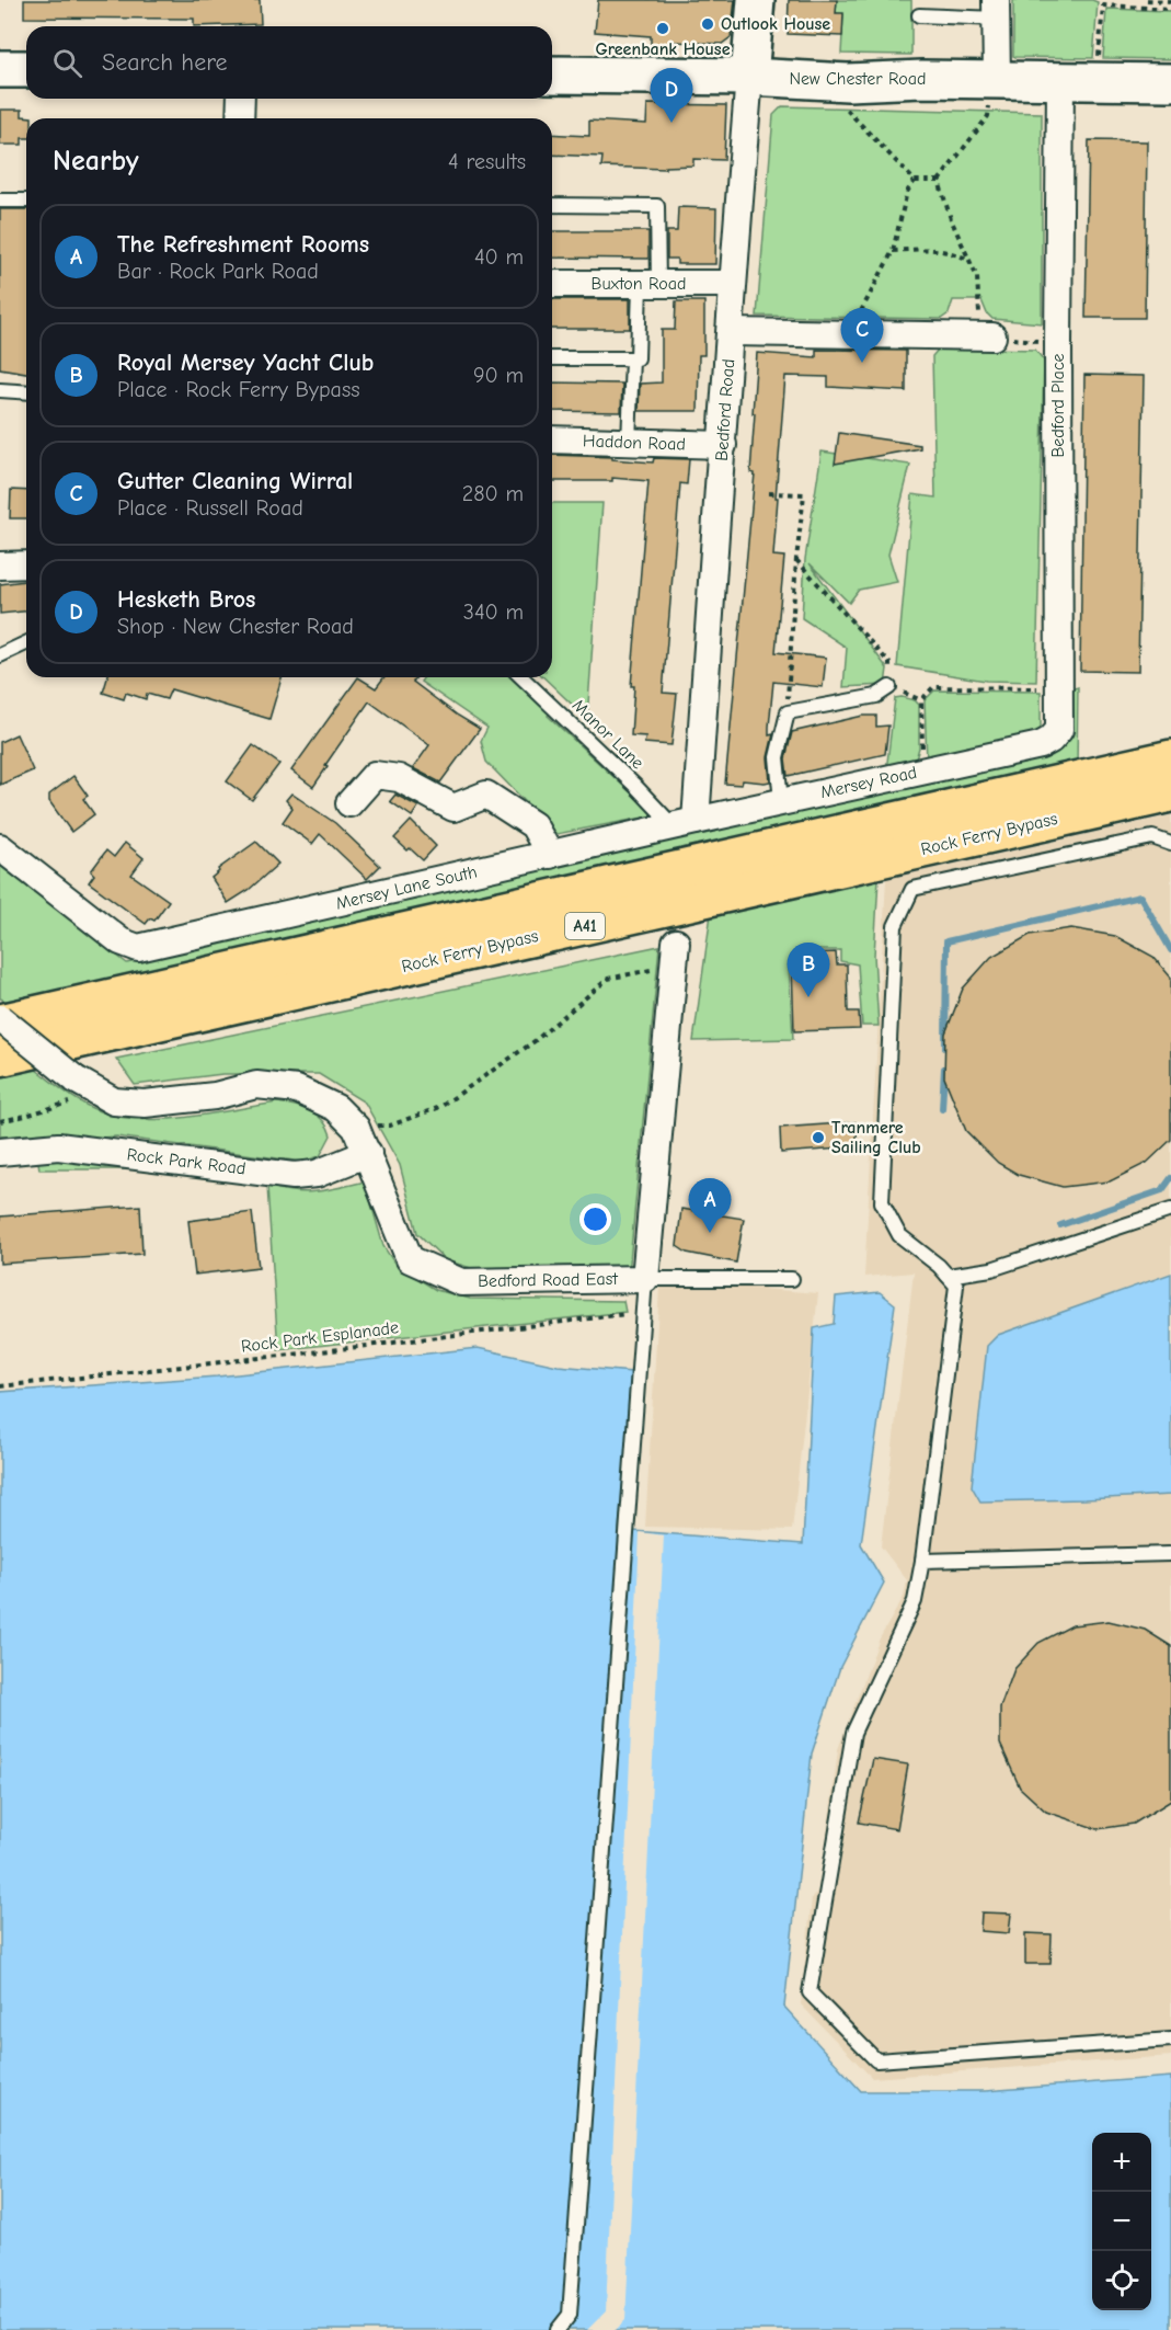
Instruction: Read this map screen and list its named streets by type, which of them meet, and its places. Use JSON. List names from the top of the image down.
{
  "streets": {
    "highway": ["Rock Ferry Bypass", "A41"],
    "main road": ["New Chester Road", "Bedford Road"],
    "street": [
      "Buxton Road",
      "Bedford Place",
      "Haddon Road",
      "Mersey Road",
      "Mersey Lane South",
      "Rock Park Road",
      "Bedford Road East"
    ],
    "lane": ["Manor Lane"],
    "path": ["Rock Park Esplanade"]
  },
  "crossings": [
    ["New Chester Road", "Bedford Place"],
    ["New Chester Road", "Bedford Road"],
    ["Buxton Road", "Bedford Road"],
    ["Bedford Place", "Mersey Road"],
    ["Bedford Road", "Haddon Road"],
    ["Bedford Road", "Manor Lane"],
    ["Bedford Road", "Mersey Road"],
    ["Bedford Road", "Mersey Lane South"],
    ["Manor Lane", "Mersey Road"],
    ["Manor Lane", "Mersey Lane South"],
    ["Mersey Road", "Mersey Lane South"],
    ["Rock Park Road", "Bedford Road East"]
  ],
  "places": ["Outlook House", "Greenbank House", "Tranmere Sailing Club"],
  "page": {
    "search": "Search here",
    "pins": [
      "D",
      "C",
      "B",
      "A"
    ],
    "heading": ["Nearby", "4 results"],
    "list": [
      {
        "mark": "A",
        "name": "The Refreshment Rooms",
        "note": "Bar · Rock Park Road",
        "value": "40 m"
      },
      {
        "mark": "B",
        "name": "Royal Mersey Yacht Club",
        "note": "Place · Rock Ferry Bypass",
        "value": "90 m"
      },
      {
        "mark": "C",
        "name": "Gutter Cleaning Wirral",
        "note": "Place · Russell Road",
        "value": "280 m"
      },
      {
        "mark": "D",
        "name": "Hesketh Bros",
        "note": "Shop · New Chester Road",
        "value": "340 m"
      }
    ],
    "map_buttons": ["+", "−"]
  }
}
